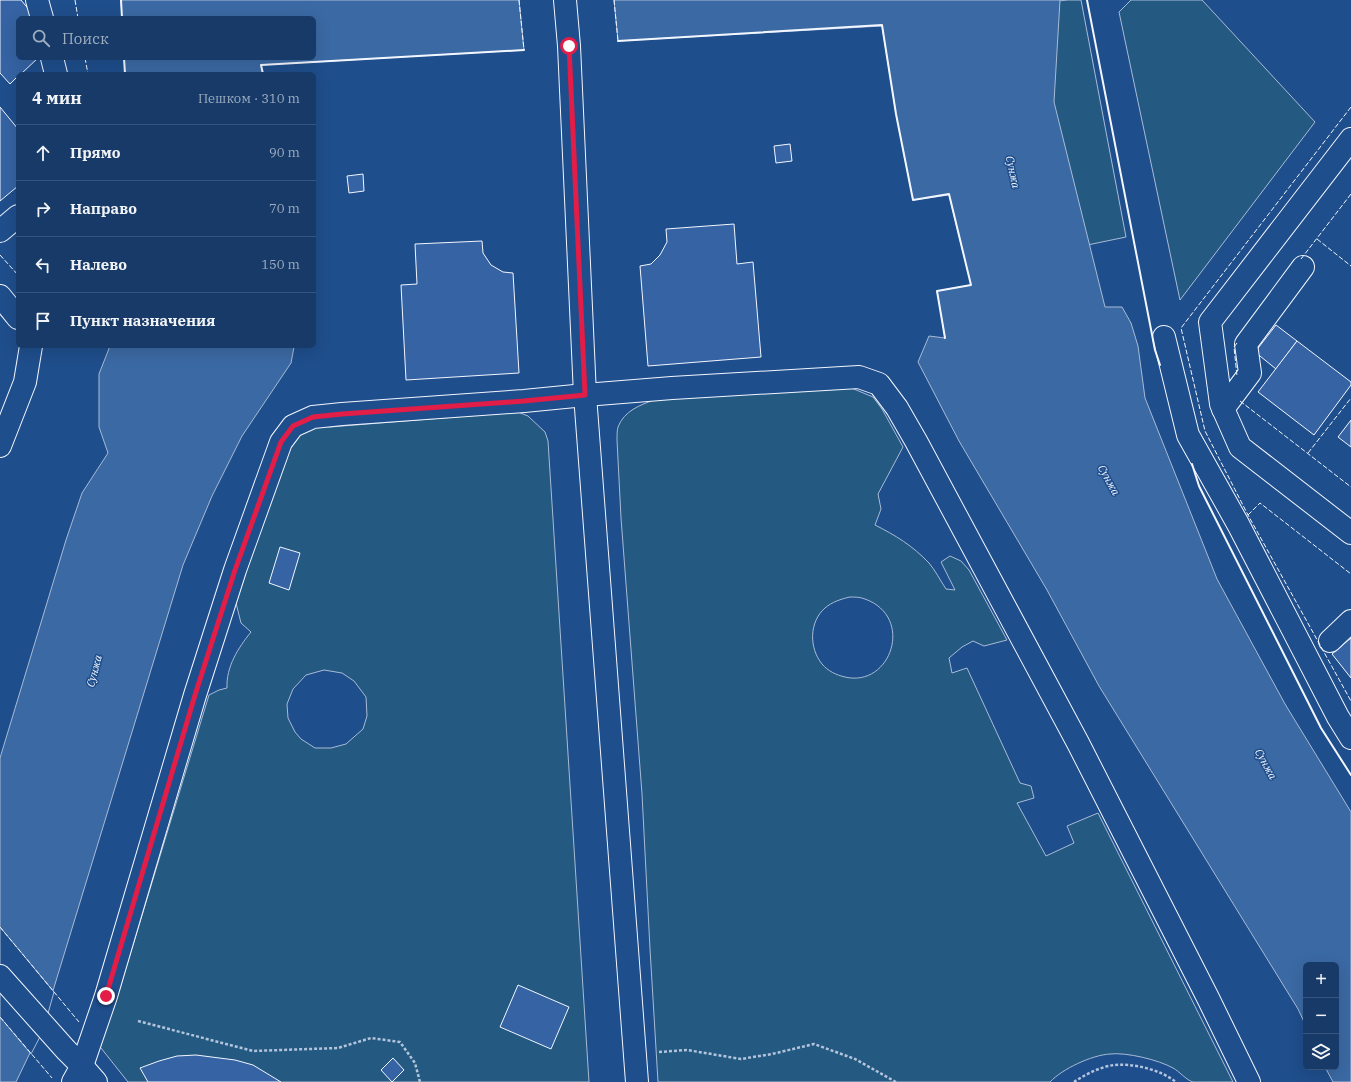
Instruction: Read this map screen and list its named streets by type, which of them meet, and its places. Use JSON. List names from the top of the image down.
{
  "water": ["Сунжа"],
  "page": {
    "search": "Поиск",
    "heading": ["4 мин", "Пешком · 310 m"],
    "list": [
      ["Прямо", "90 m"],
      ["Направо", "70 m"],
      ["Налево", "150 m"],
      "Пункт назначения"
    ],
    "map_buttons": ["+", "−"]
  }
}
